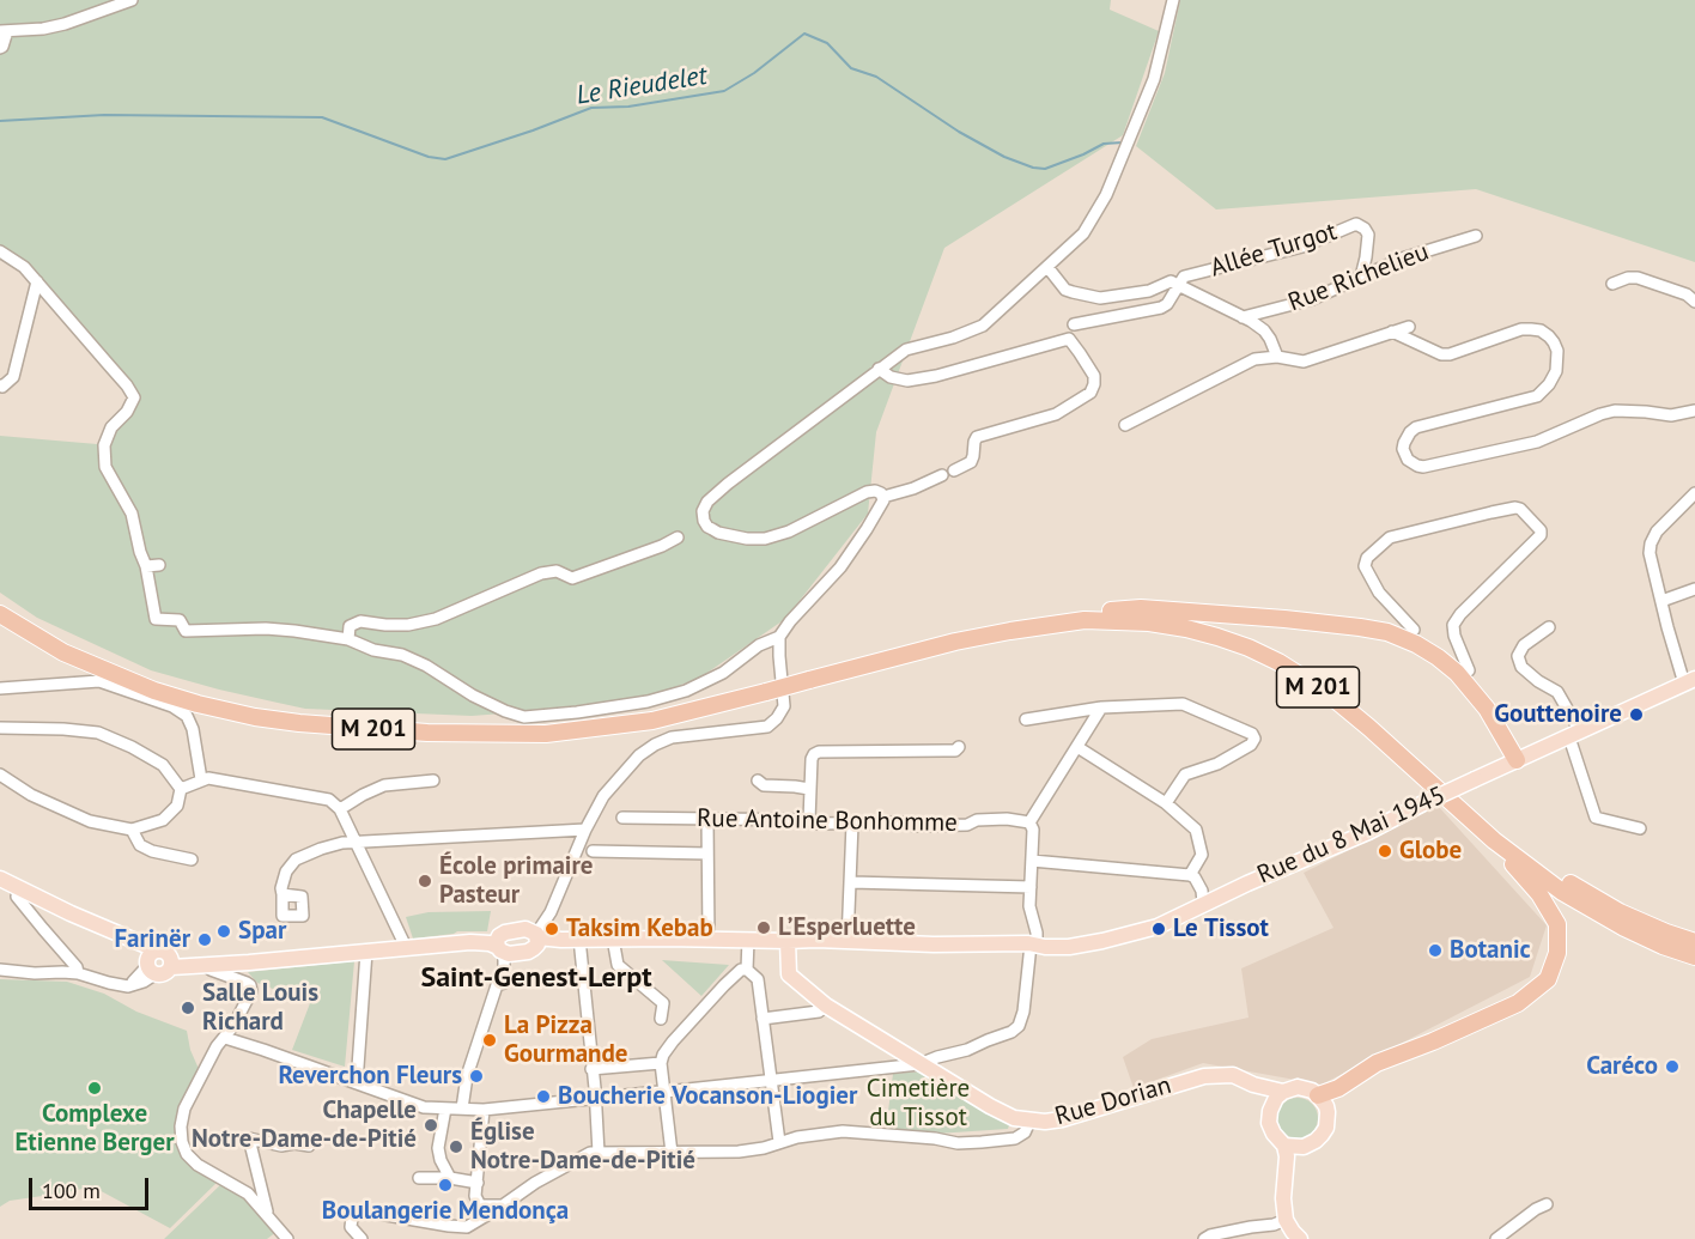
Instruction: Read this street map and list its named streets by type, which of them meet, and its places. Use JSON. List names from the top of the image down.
{
  "streets": {
    "highway": ["M 201"],
    "main road": ["Rue du 8 Mai 1945", "Rue Dorian"],
    "street": ["Allée Turgot", "Rue Richelieu", "Rue Antoine Bonhomme"]
  },
  "crossings": [
    ["Allée Turgot", "Rue Richelieu"],
    ["Rue du 8 Mai 1945", "Rue Dorian"]
  ],
  "districts": ["Saint-Genest-Lerpt"],
  "water": ["Le Rieudelet"],
  "parks": ["Cimetière du Tissot"],
  "places": [
    "Gouttenoire",
    "Globe",
    "École primaire Pasteur",
    "L’Esperluette",
    "Taksim Kebab",
    "Le Tissot",
    "Spar",
    "Farinër",
    "Botanic",
    "Salle Louis Richard",
    "La Pizza Gourmande",
    "Caréco",
    "Reverchon Fleurs",
    "Complexe Etienne Berger",
    "Boucherie Vocanson-Liogier",
    "Chapelle Notre-Dame-de-Pitié",
    "Église Notre-Dame-de-Pitié",
    "Boulangerie Mendonça"
  ],
  "scale_bar": "100 m"
}
